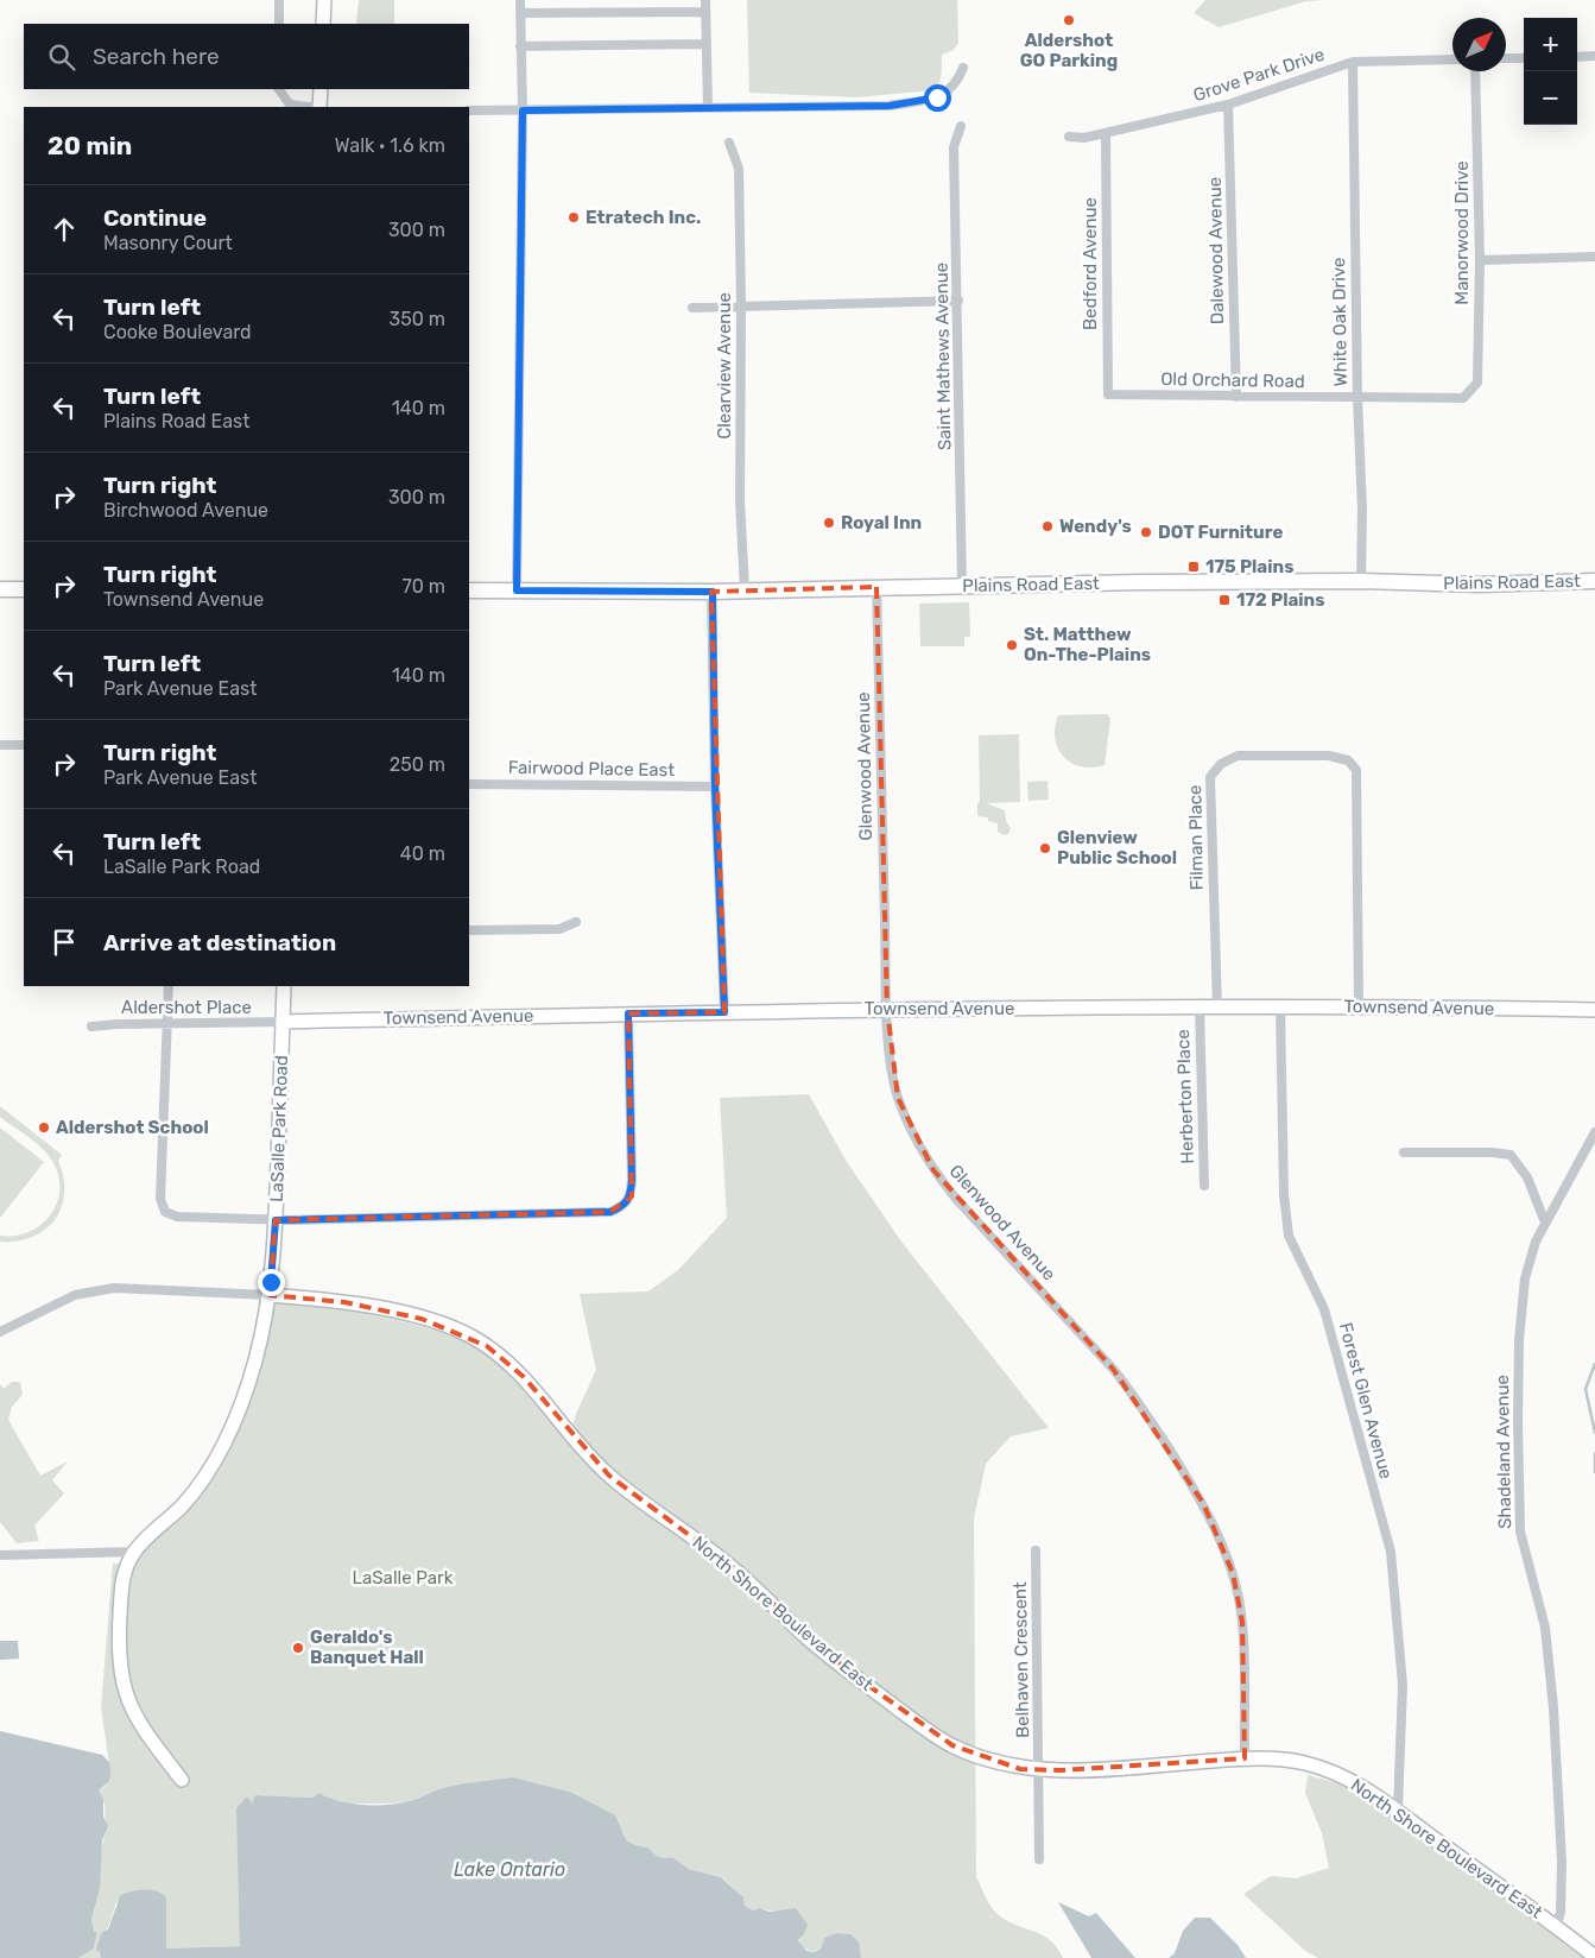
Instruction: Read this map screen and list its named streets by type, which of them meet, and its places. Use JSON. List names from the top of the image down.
{
  "streets": {
    "main road": ["Plains Road East"],
    "street": [
      "Grove Park Drive",
      "Manorwood Drive",
      "Dalewood Avenue",
      "Bedford Avenue",
      "White Oak Drive",
      "Saint Mathews Avenue",
      "Clearview Avenue",
      "Old Orchard Road",
      "Glenwood Avenue",
      "Fairwood Place East",
      "Filman Place",
      "Aldershot Place",
      "Townsend Avenue",
      "Herberton Place",
      "LaSalle Park Road",
      "Forest Glen Avenue",
      "Shadeland Avenue",
      "North Shore Boulevard East",
      "Belhaven Crescent"
    ]
  },
  "crossings": [
    ["Grove Park Drive", "Dalewood Avenue"],
    ["Grove Park Drive", "Bedford Avenue"],
    ["Grove Park Drive", "White Oak Drive"],
    ["Manorwood Drive", "Old Orchard Road"],
    ["Dalewood Avenue", "Old Orchard Road"],
    ["Bedford Avenue", "Old Orchard Road"],
    ["White Oak Drive", "Old Orchard Road"],
    ["White Oak Drive", "Plains Road East"],
    ["Saint Mathews Avenue", "Plains Road East"],
    ["Clearview Avenue", "Plains Road East"],
    ["Plains Road East", "Glenwood Avenue"],
    ["Glenwood Avenue", "Townsend Avenue"],
    ["Glenwood Avenue", "North Shore Boulevard East"],
    ["Filman Place", "Townsend Avenue"],
    ["Aldershot Place", "Townsend Avenue"],
    ["Aldershot Place", "LaSalle Park Road"],
    ["Townsend Avenue", "Herberton Place"],
    ["Townsend Avenue", "LaSalle Park Road"],
    ["Townsend Avenue", "Forest Glen Avenue"],
    ["LaSalle Park Road", "North Shore Boulevard East"],
    ["Forest Glen Avenue", "North Shore Boulevard East"],
    ["Shadeland Avenue", "North Shore Boulevard East"],
    ["North Shore Boulevard East", "Belhaven Crescent"]
  ],
  "water": ["Lake Ontario"],
  "parks": ["LaSalle Park"],
  "places": {
    "other": [
      "Aldershot GO Parking",
      "Etratech Inc.",
      "Royal Inn",
      "Wendy's",
      "DOT Furniture",
      "St. Matthew On-The-Plains",
      "Glenview Public School",
      "Aldershot School",
      "Geraldo's Banquet Hall"
    ],
    "transit": ["175 Plains", "172 Plains"]
  },
  "north": "top right",
  "page": {
    "map_buttons": ["+", "−"],
    "search": "Search here",
    "heading": ["20 min", "Walk · 1.6 km"],
    "list": [
      ["Continue", "Masonry Court", "300 m"],
      ["Turn left", "Cooke Boulevard", "350 m"],
      ["Turn left", "Plains Road East", "140 m"],
      ["Turn right", "Birchwood Avenue", "300 m"],
      ["Turn right", "Townsend Avenue", "70 m"],
      ["Turn left", "Park Avenue East", "140 m"],
      ["Turn right", "Park Avenue East", "250 m"],
      ["Turn left", "LaSalle Park Road", "40 m"],
      "Arrive at destination"
    ]
  }
}
